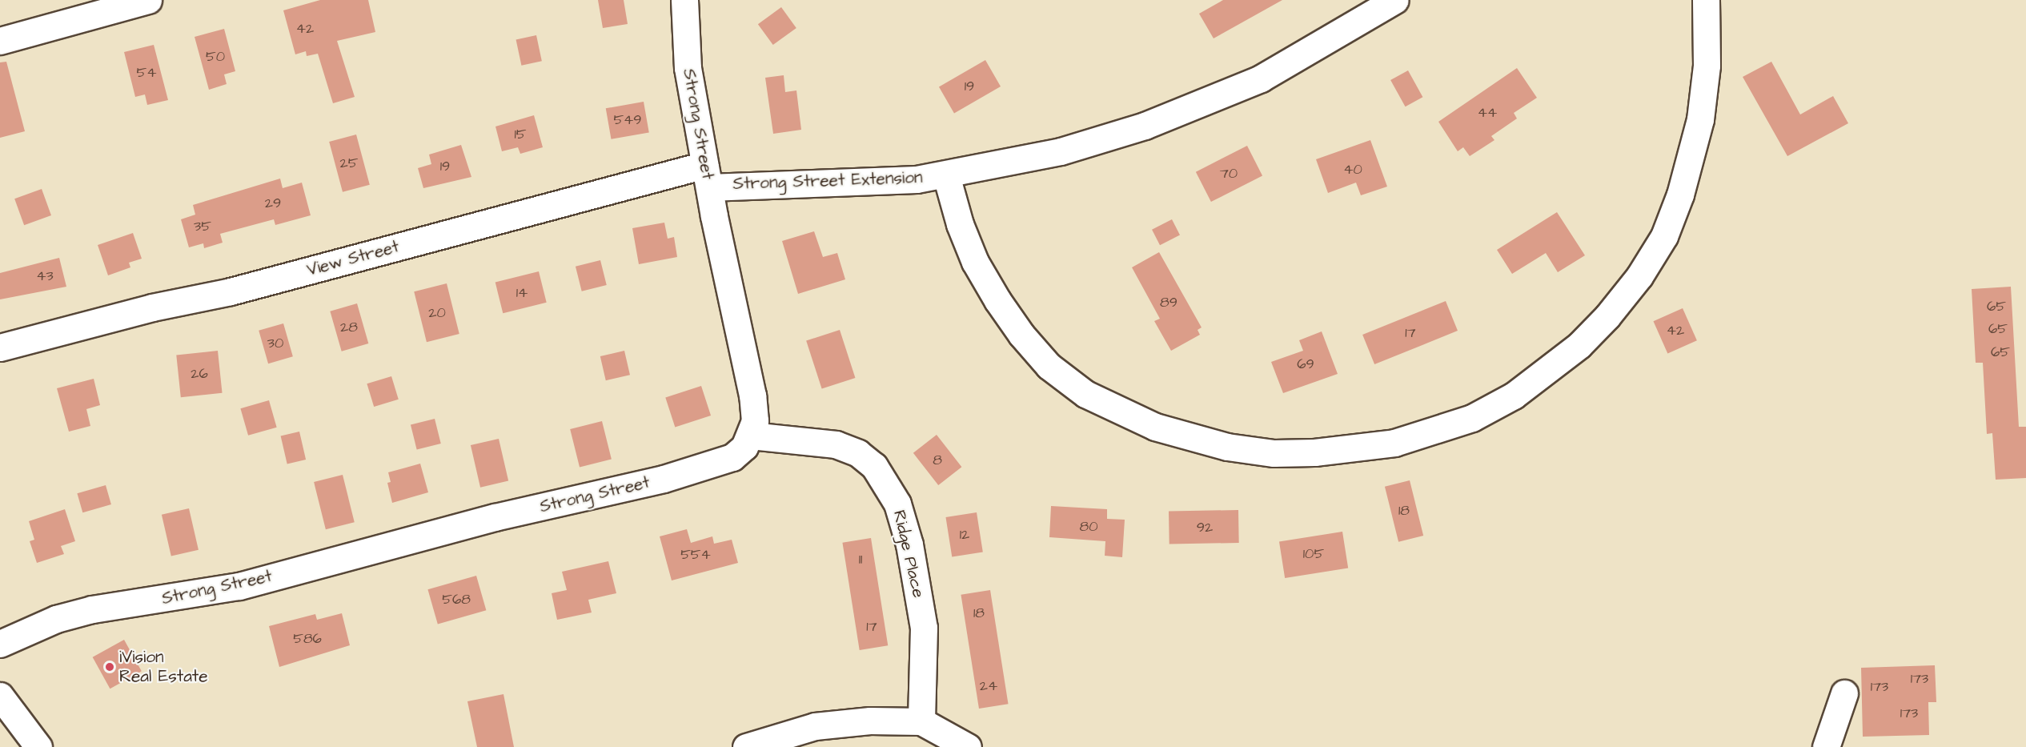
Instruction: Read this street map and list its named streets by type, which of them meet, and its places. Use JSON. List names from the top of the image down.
{
  "streets": {
    "street": [
      "Strong Street",
      "Strong Street Extension",
      "View Street",
      "Ridge Place"
    ]
  },
  "crossings": [
    ["Strong Street", "Strong Street Extension"],
    ["Strong Street", "View Street"],
    ["Strong Street", "Ridge Place"],
    ["Strong Street Extension", "View Street"]
  ],
  "places": ["iVision Real Estate"],
  "house_numbers": [
    "42",
    "50",
    "54",
    "19",
    "44",
    "549",
    "15",
    "25",
    "19",
    "40",
    "70",
    "29",
    "35",
    "43",
    "14",
    "89",
    "65",
    "20",
    "28",
    "65",
    "42",
    "17",
    "30",
    "65",
    "69",
    "26",
    "8",
    "18",
    "80",
    "92",
    "12",
    "105",
    "554",
    "11",
    "568",
    "18",
    "17",
    "586",
    "173",
    "24",
    "173",
    "173"
  ]
}
